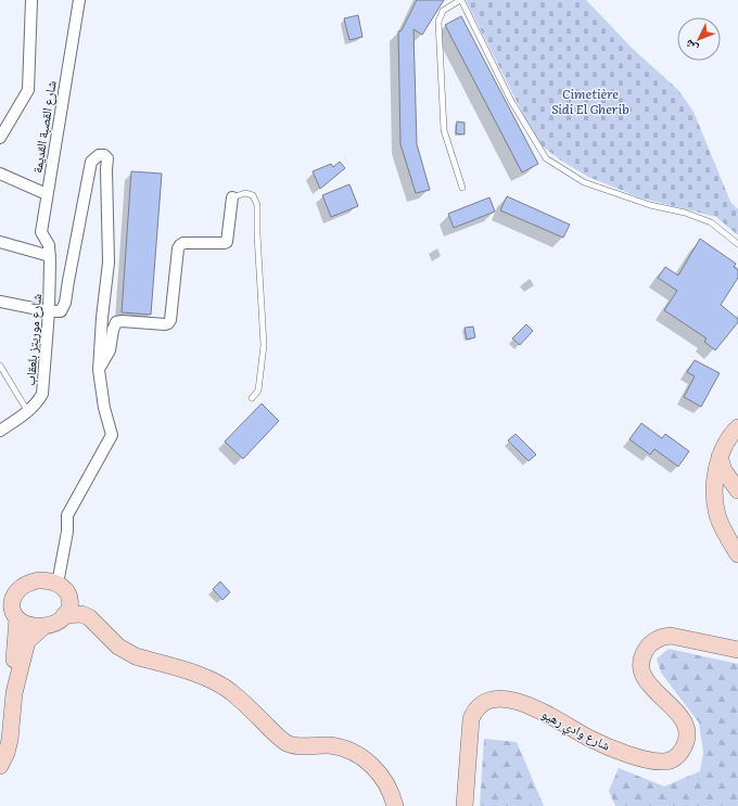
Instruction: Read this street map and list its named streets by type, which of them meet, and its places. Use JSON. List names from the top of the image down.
{
  "streets": {
    "street": ["شارع القصبة القديمة", "شارع موريتز بلعقاب", "شارع وادي رهيو"]
  },
  "crossings": [
    ["شارع القصبة القديمة", "شارع موريتز بلعقاب"]
  ],
  "parks": ["Cimetière Sidi El Gherib"],
  "north": "bottom left"
}
